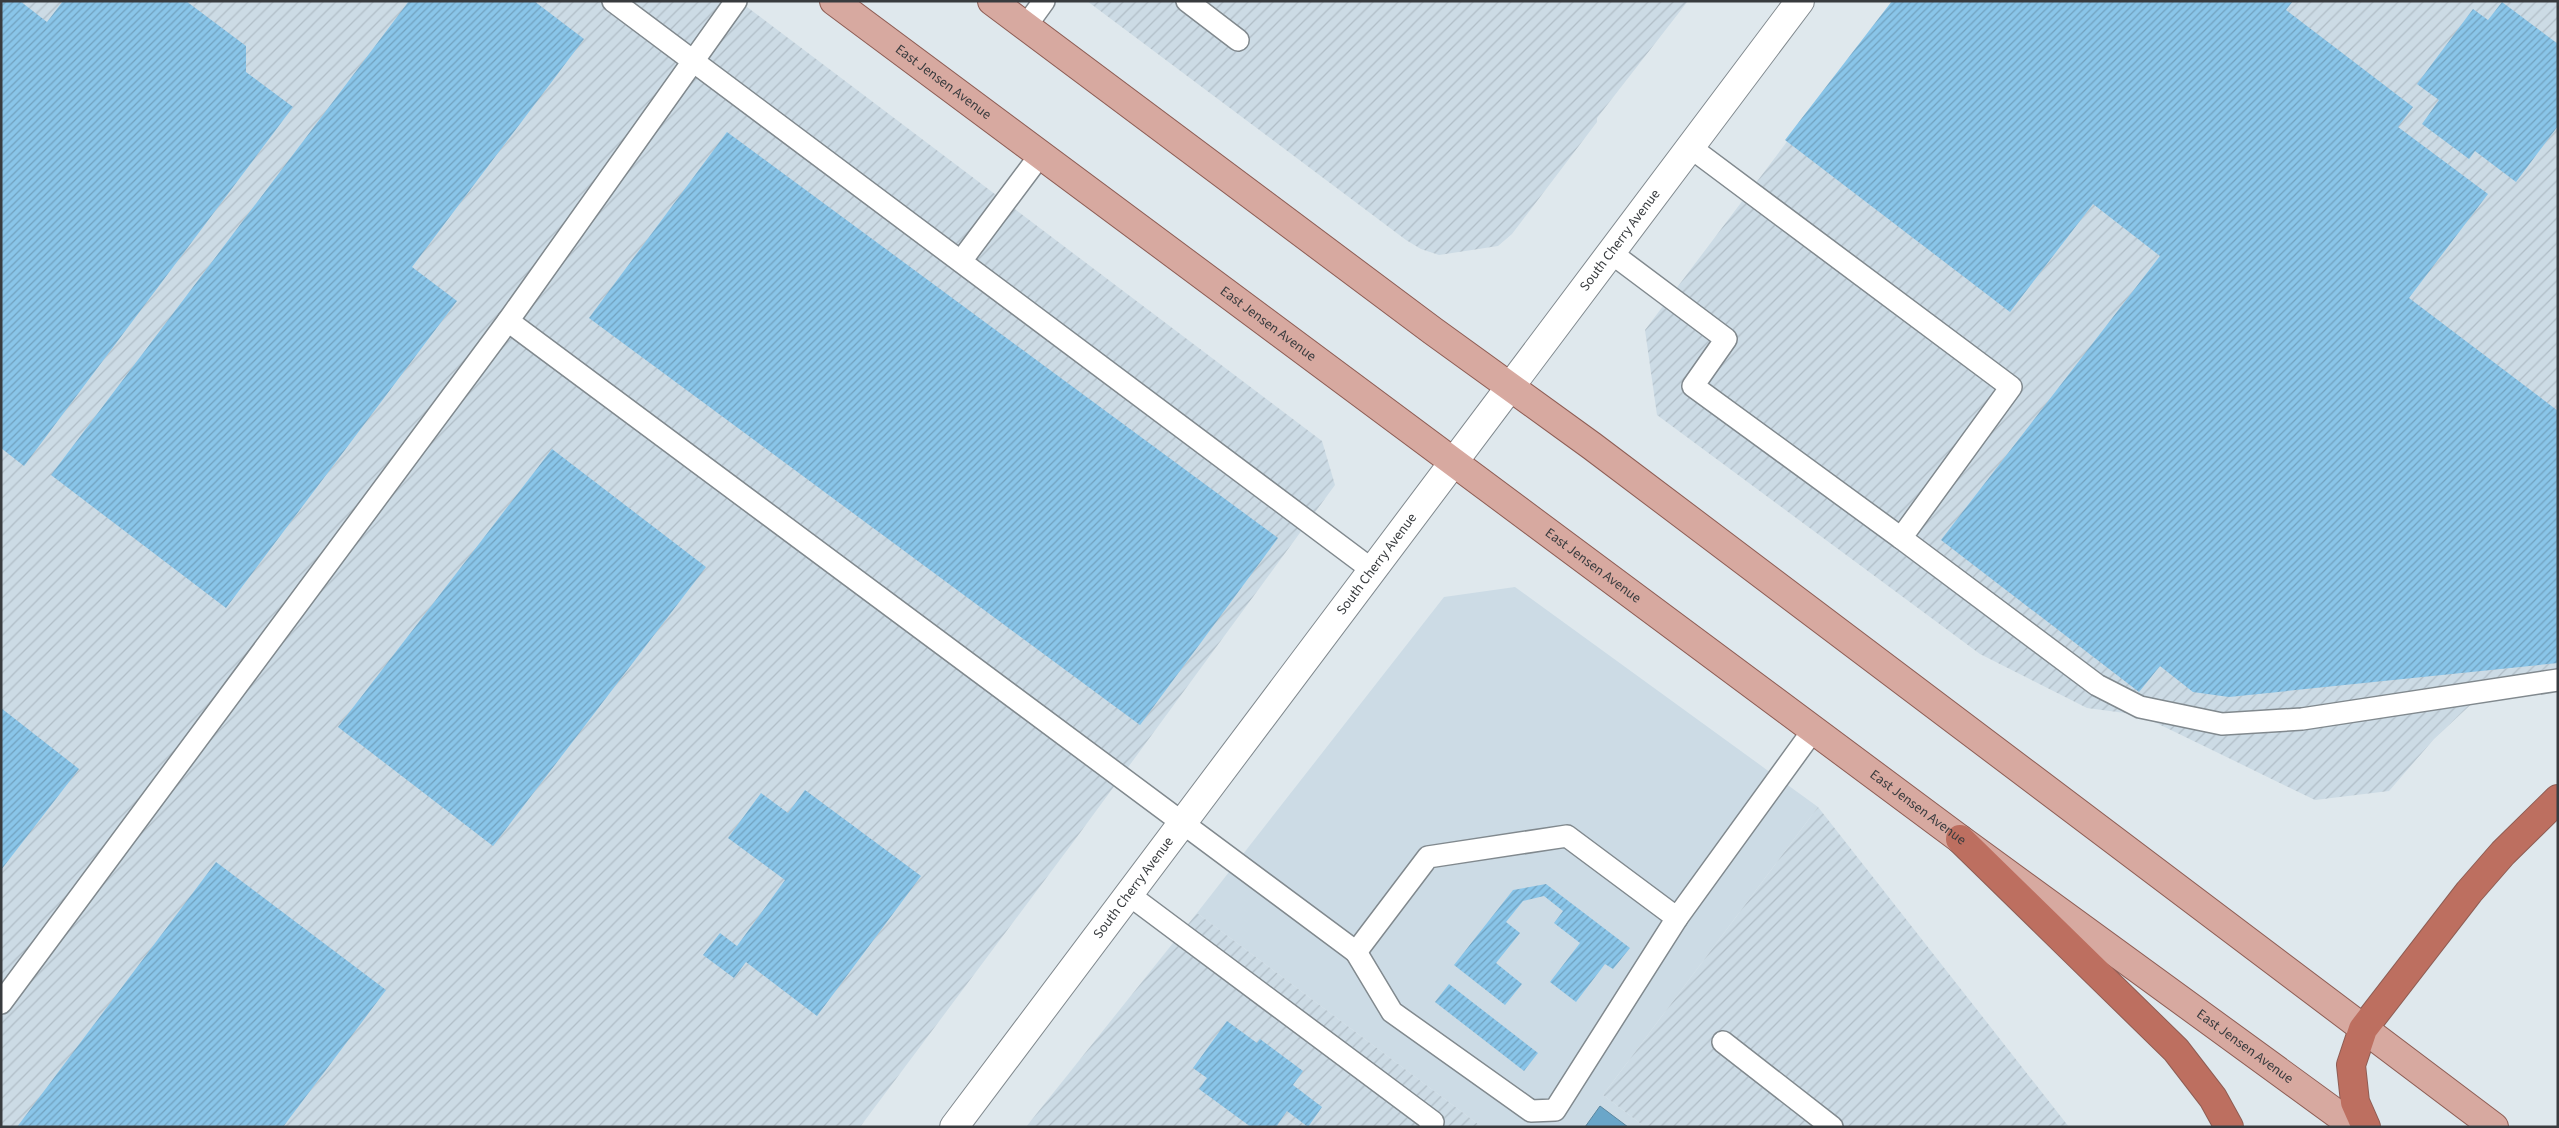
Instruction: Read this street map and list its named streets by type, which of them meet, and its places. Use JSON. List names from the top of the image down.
{
  "streets": {
    "main road": ["East Jensen Avenue"],
    "street": ["South Cherry Avenue"]
  },
  "crossings": [
    ["East Jensen Avenue", "South Cherry Avenue"]
  ]
}
